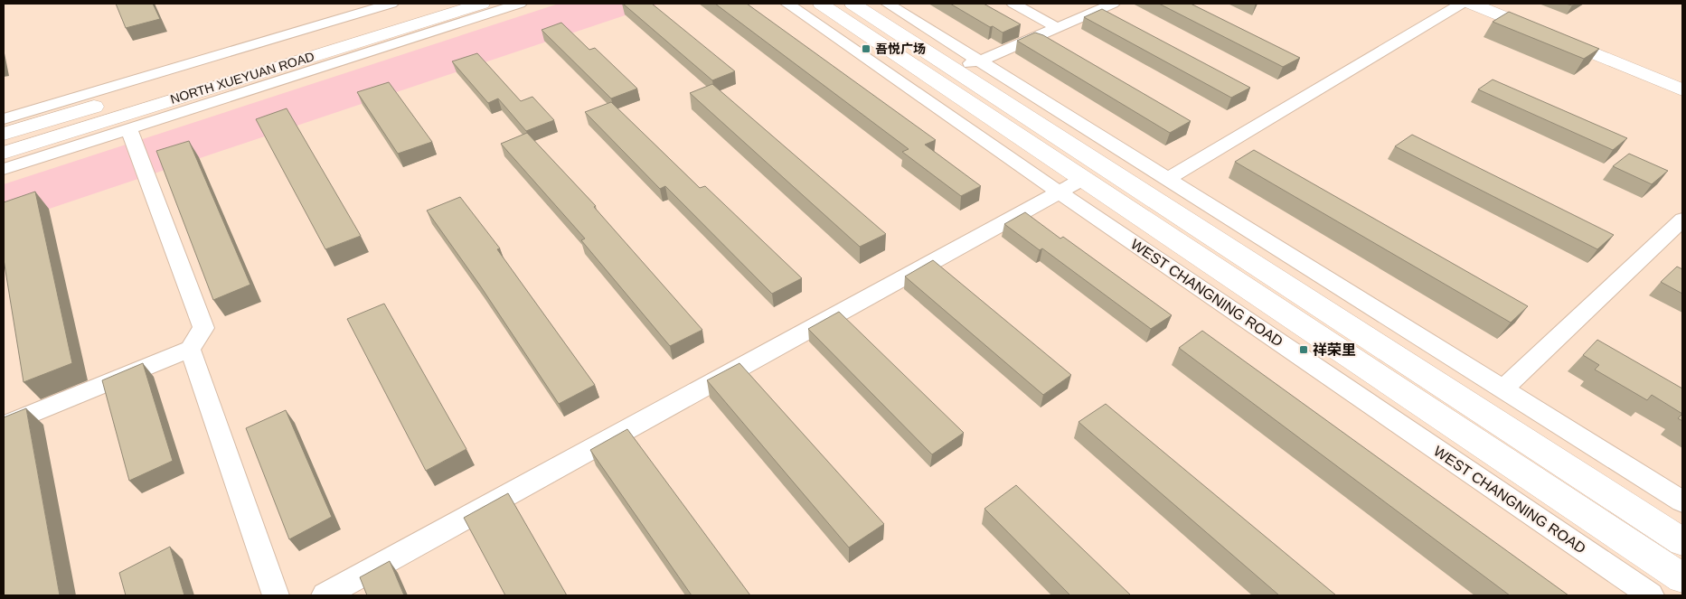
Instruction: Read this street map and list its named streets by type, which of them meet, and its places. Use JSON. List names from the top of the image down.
{
  "streets": {
    "main road": ["NORTH XUEYUAN ROAD", "WEST CHANGNING ROAD"]
  },
  "places": {
    "transit": ["吾悦广场", "祥荣里"]
  }
}
